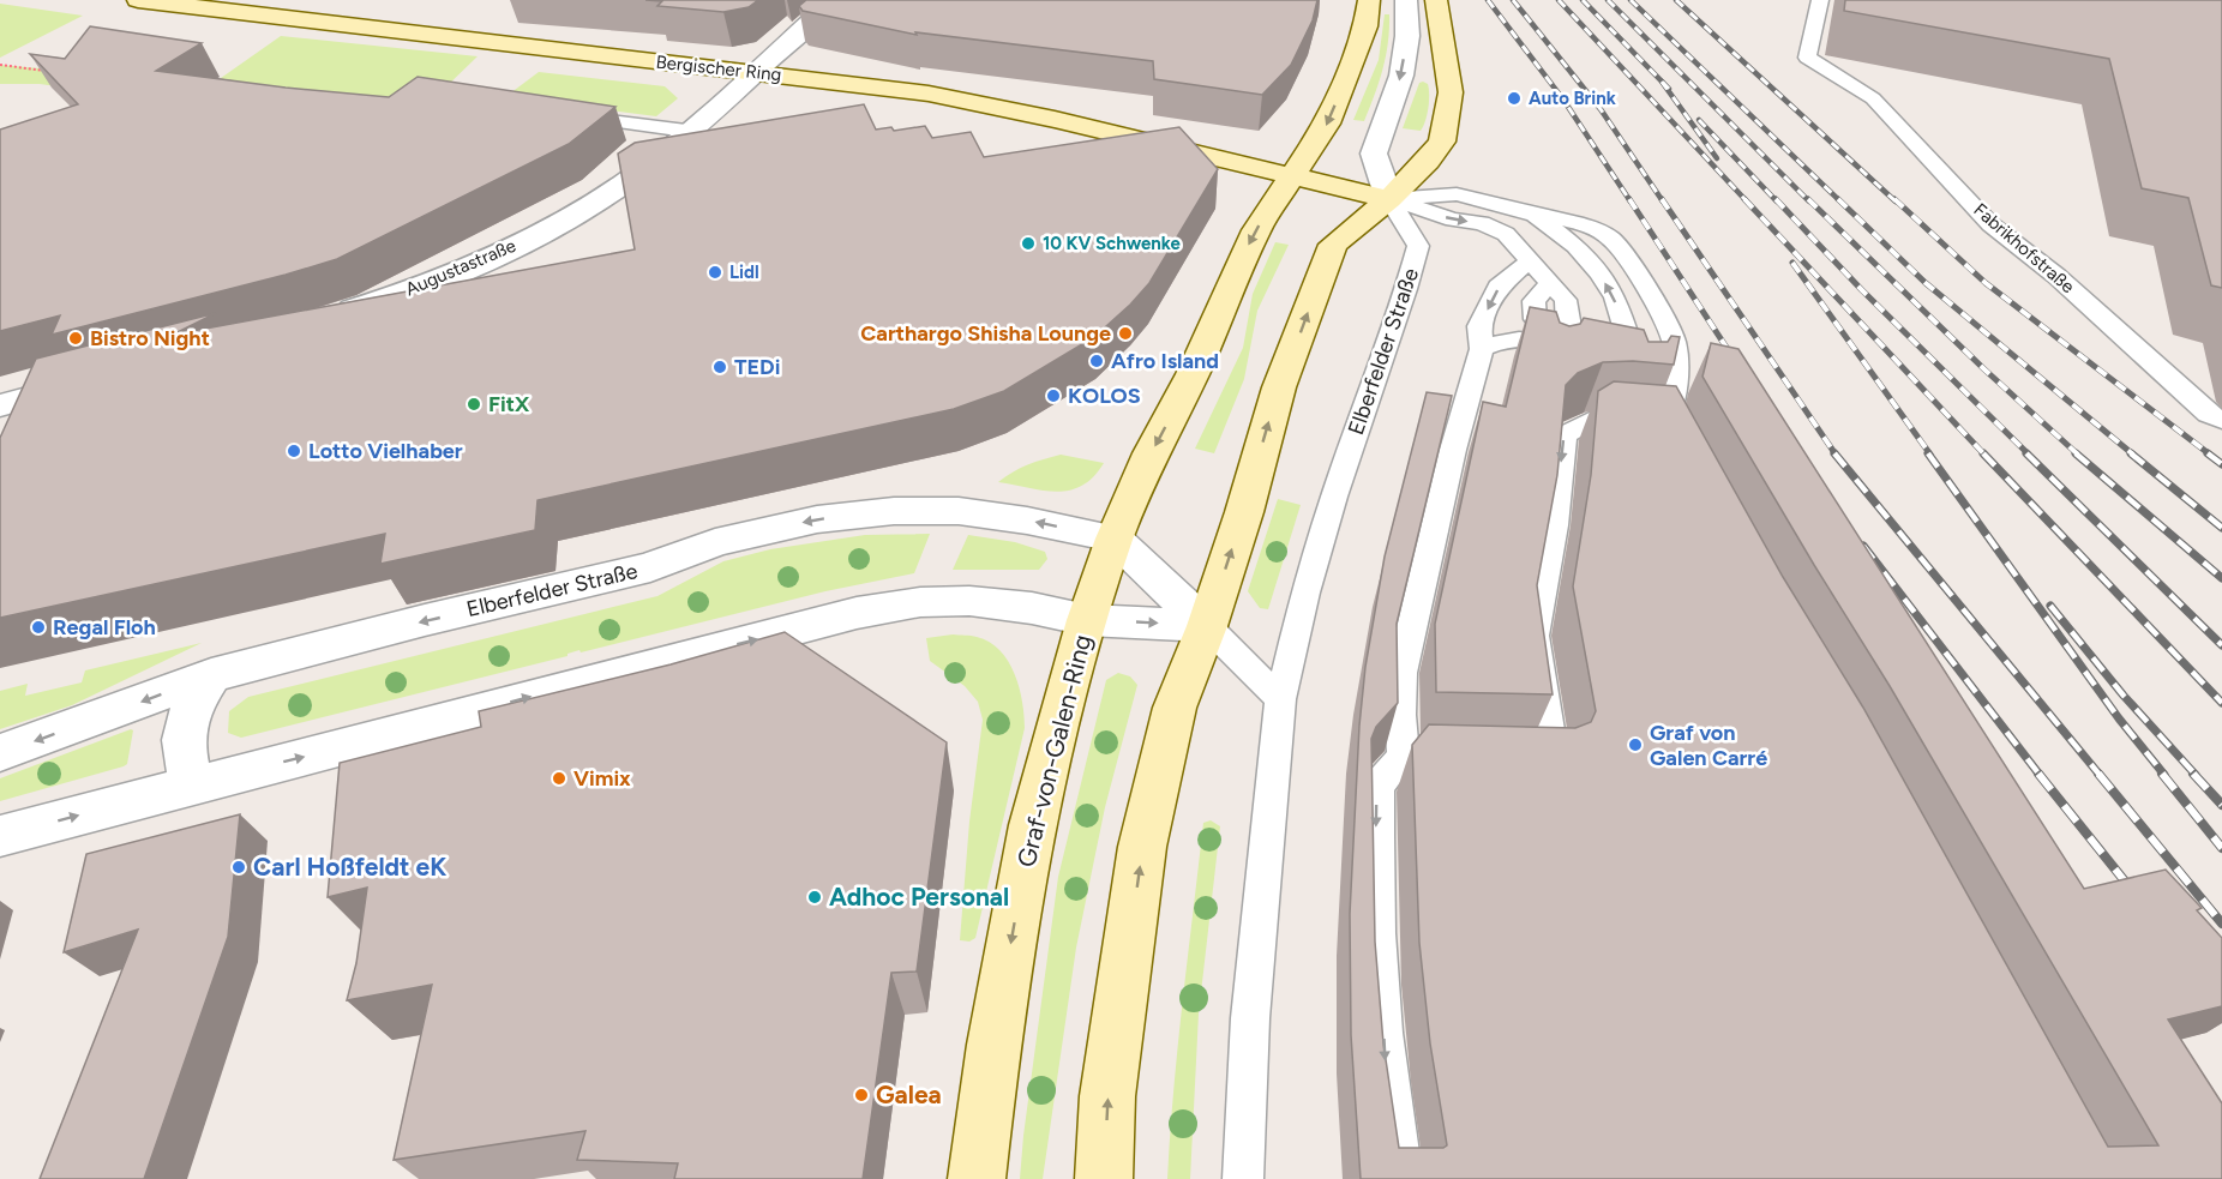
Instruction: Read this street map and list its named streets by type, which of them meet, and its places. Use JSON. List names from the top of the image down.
{
  "streets": {
    "main road": ["Bergischer Ring", "Graf-von-Galen-Ring"],
    "street": ["Augustastraße", "Elberfelder Straße"],
    "lane": ["Fabrikhofstraße"]
  },
  "crossings": [
    ["Bergischer Ring", "Augustastraße"]
  ],
  "one_way": ["Elberfelder Straße"],
  "places": [
    "Auto Brink",
    "10 KV Schwenke",
    "Lidl",
    "Carthargo Shisha Lounge",
    "Bistro Night",
    "Afro Island",
    "TEDi",
    "KOLOS",
    "FitX",
    "Lotto Vielhaber",
    "Regal Floh",
    "Graf von Galen Carré",
    "Vimix",
    "Carl Hoßfeldt eK",
    "Adhoc Personal",
    "Galea"
  ]
}
